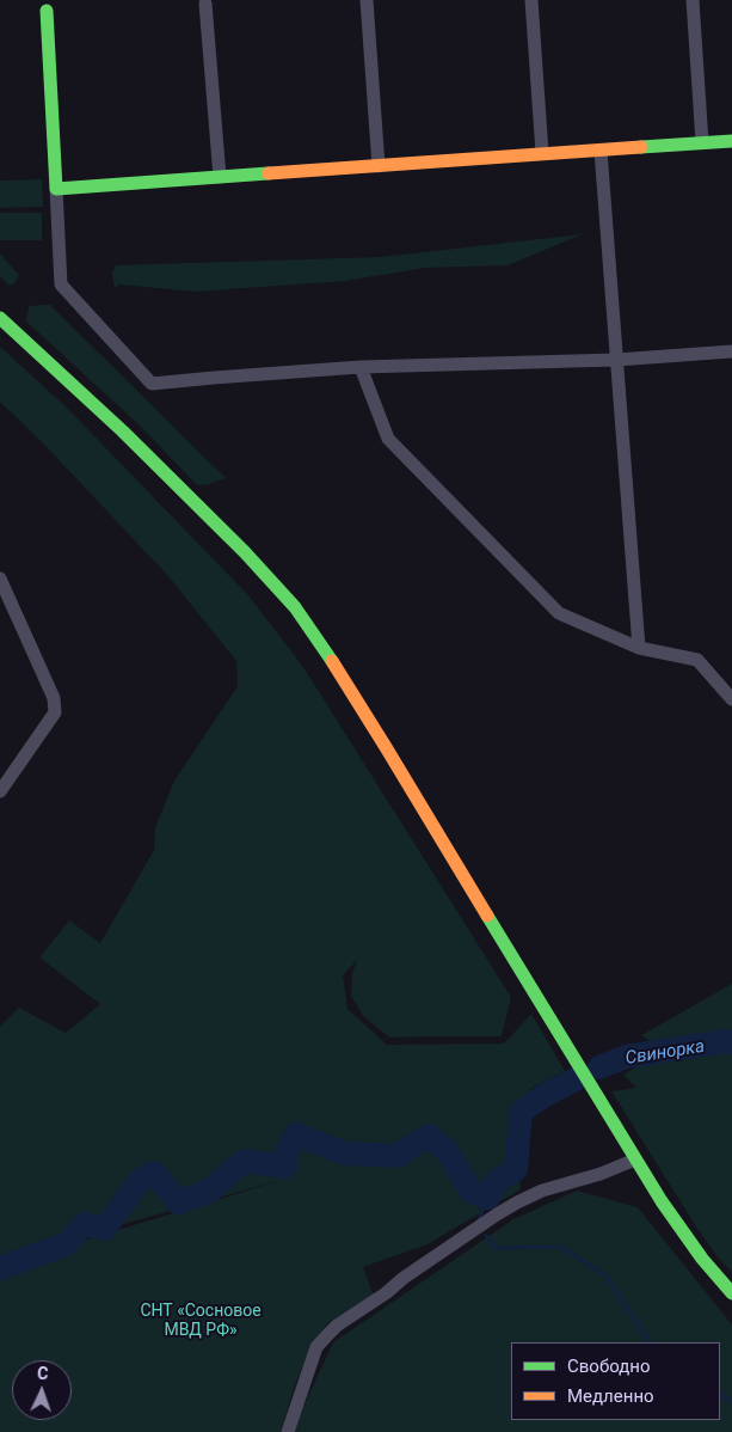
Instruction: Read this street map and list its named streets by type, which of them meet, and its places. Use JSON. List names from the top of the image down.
{
  "water": ["Свинорка"],
  "parks": ["СНТ «Сосновое МВД РФ»"],
  "legend": ["Свободно", "Медленно"],
  "north": "top"
}
